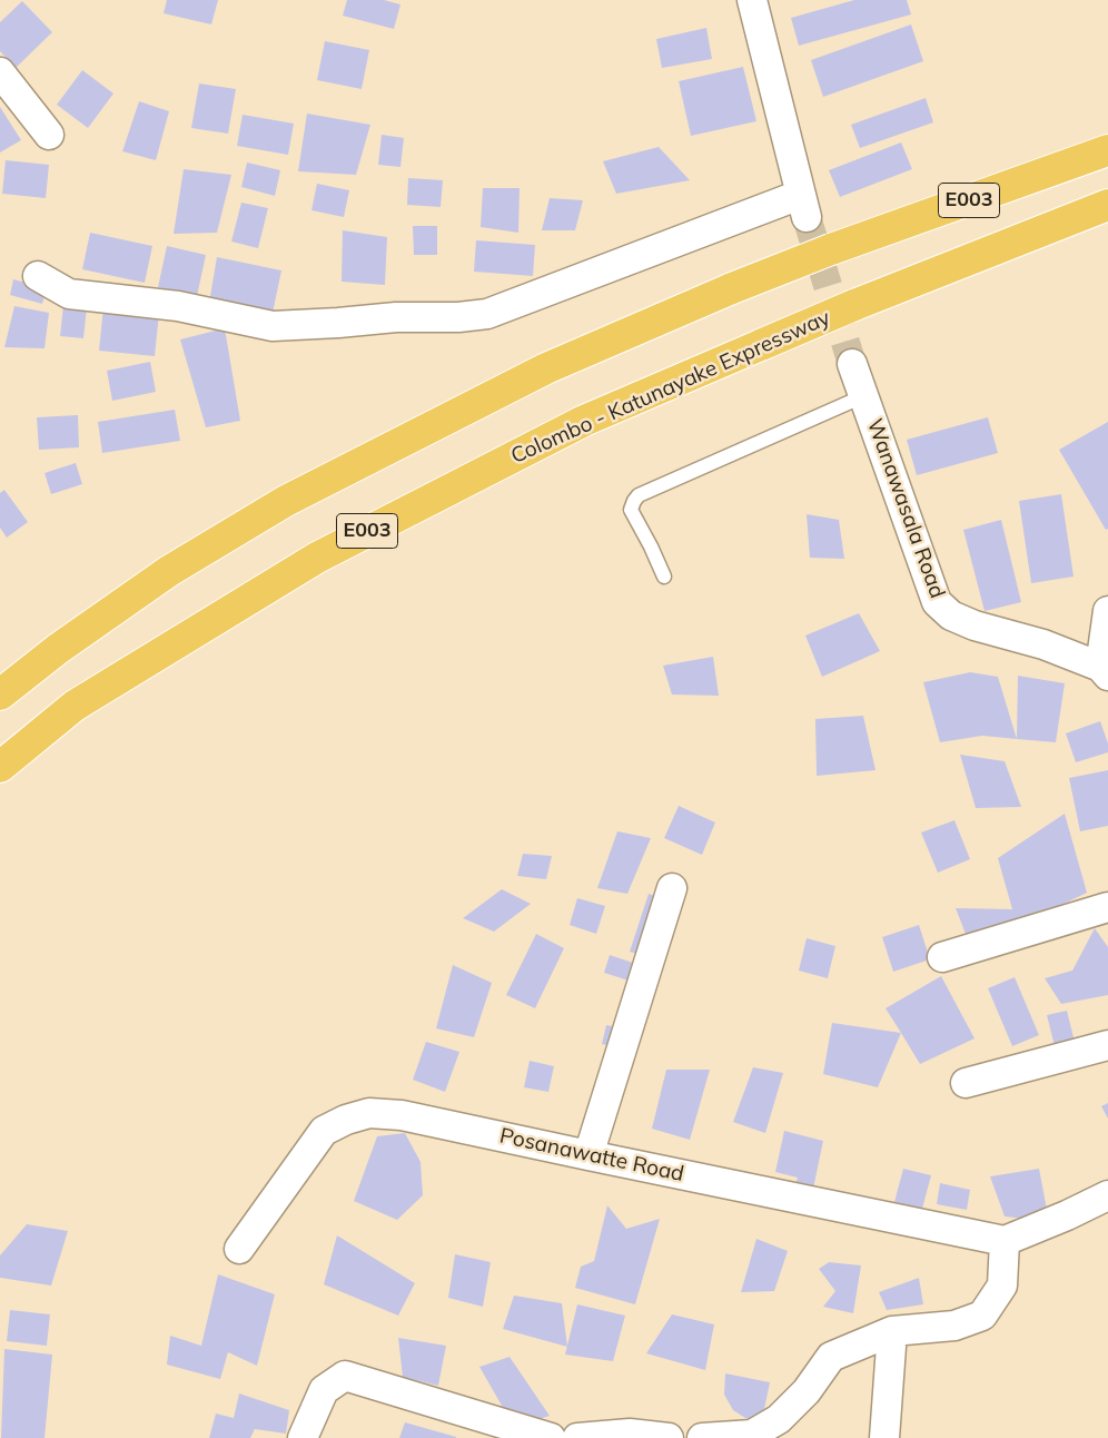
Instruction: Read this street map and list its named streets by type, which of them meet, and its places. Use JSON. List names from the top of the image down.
{
  "streets": {
    "highway": ["E003", "Colombo - Katunayake Expressway"],
    "street": ["Wanawasala Road", "Posanawatte Road"]
  }
}
